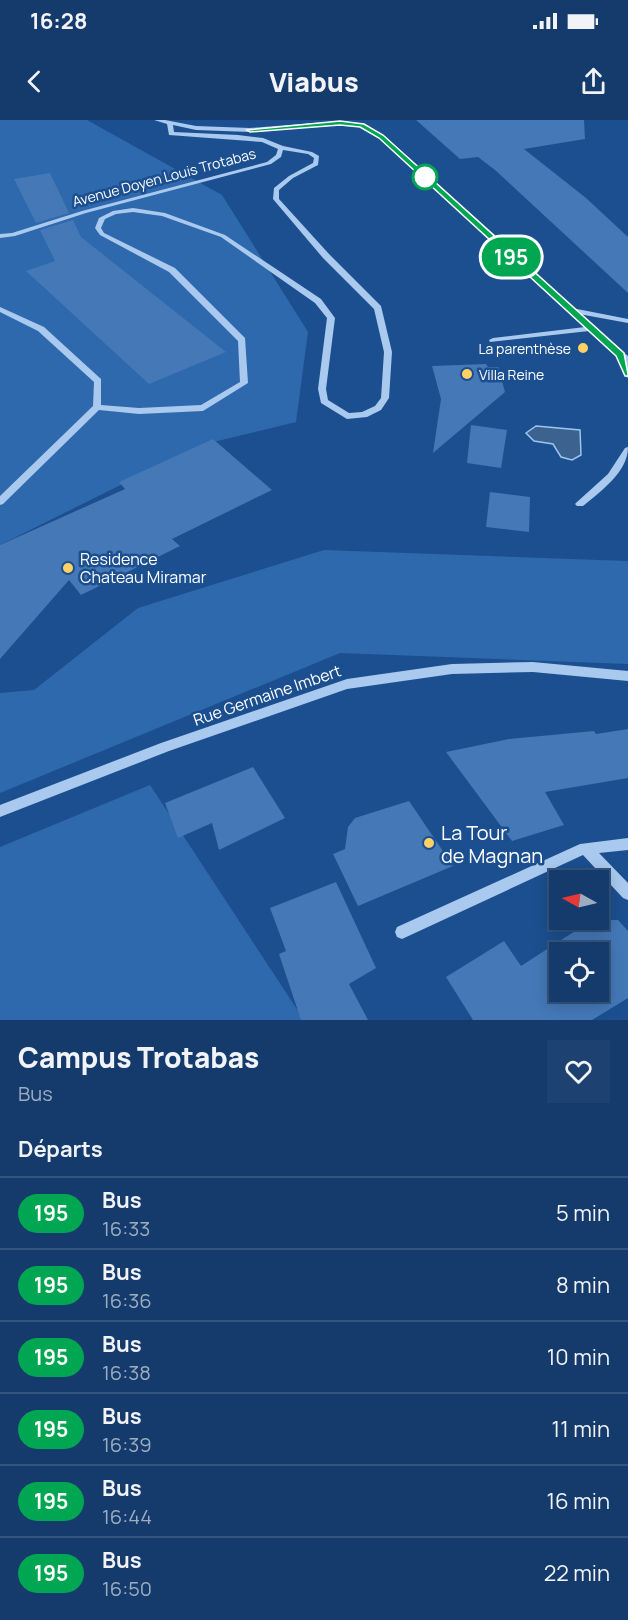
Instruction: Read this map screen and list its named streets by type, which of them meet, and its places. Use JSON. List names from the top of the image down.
{
  "streets": {
    "street": ["Avenue Doyen Louis Trotabas", "Rue Germaine Imbert"]
  },
  "places": [
    "La parenthèse",
    "Villa Reine",
    "Residence Chateau Miramar",
    "La Tour de Magnan"
  ],
  "lines": ["bus line 195"],
  "north": "left",
  "page": {
    "status": "16:28",
    "header": "Viabus",
    "on_map": "195",
    "heading": [
      ["Campus Trotabas", "Bus"],
      "Départs"
    ],
    "list": [
      {
        "mark": "195",
        "name": "Bus",
        "note": "16:33",
        "value": "5 min"
      },
      {
        "mark": "195",
        "name": "Bus",
        "note": "16:36",
        "value": "8 min"
      },
      {
        "mark": "195",
        "name": "Bus",
        "note": "16:38",
        "value": "10 min"
      },
      {
        "mark": "195",
        "name": "Bus",
        "note": "16:39",
        "value": "11 min"
      },
      {
        "mark": "195",
        "name": "Bus",
        "note": "16:44",
        "value": "16 min"
      },
      {
        "mark": "195",
        "name": "Bus",
        "note": "16:50",
        "value": "22 min"
      }
    ]
  }
}
